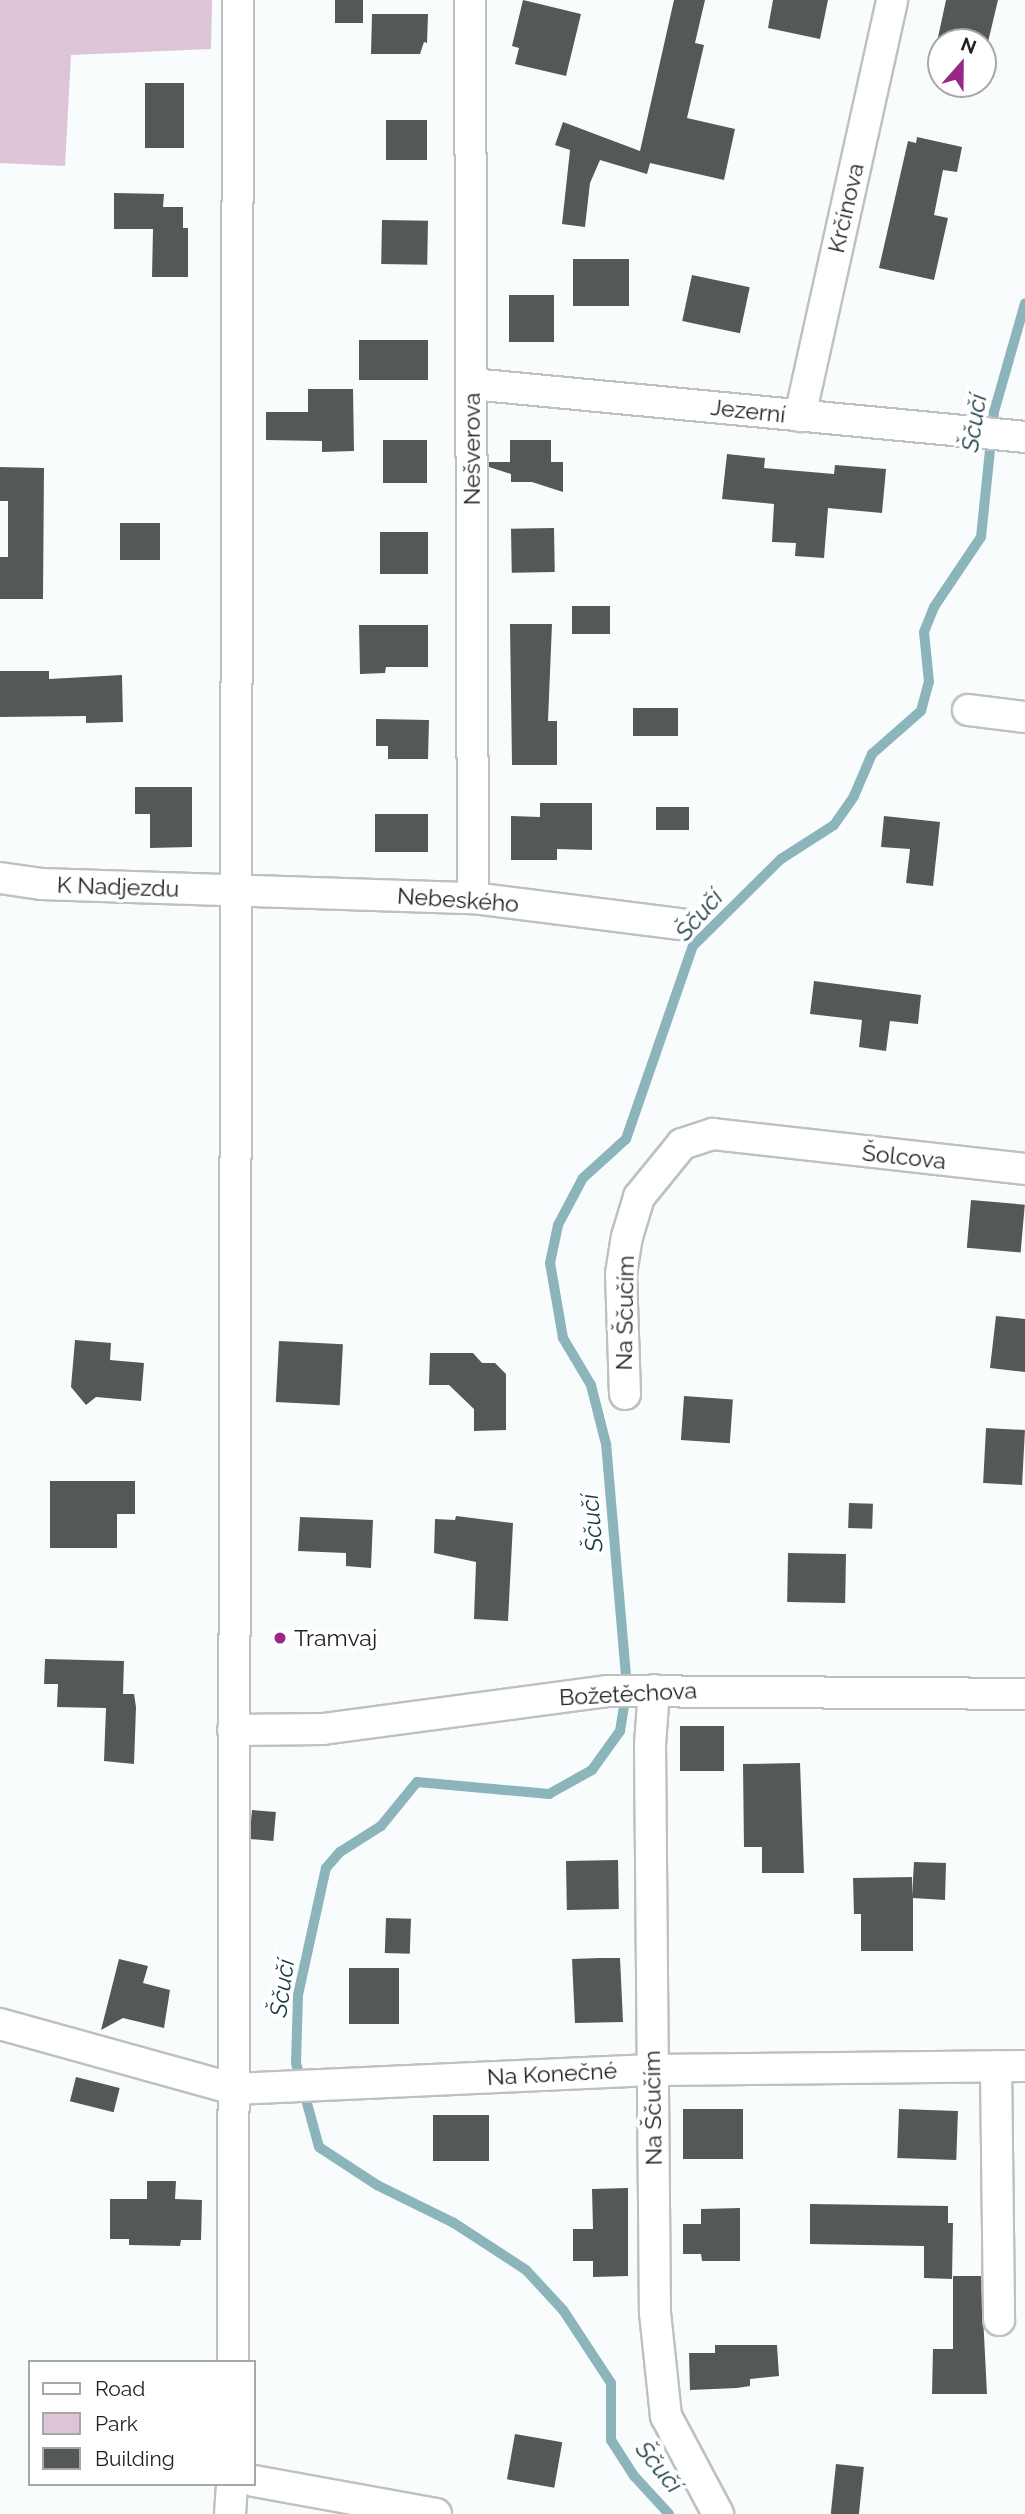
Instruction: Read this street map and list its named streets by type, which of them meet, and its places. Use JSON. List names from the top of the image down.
{
  "streets": {
    "street": [
      "Krčínova",
      "Jezerní",
      "Nešverova",
      "K Nadjezdu",
      "Nebeského",
      "Šolcova",
      "Na Ščučím",
      "Božetěchova",
      "Na Konečné"
    ]
  },
  "crossings": [
    ["Krčínova", "Jezerní"],
    ["Jezerní", "Nešverova"],
    ["Nešverova", "Nebeského"],
    ["K Nadjezdu", "Nebeského"],
    ["Šolcova", "Na Ščučím"],
    ["Na Ščučím", "Božetěchova"],
    ["Na Ščučím", "Na Konečné"]
  ],
  "water": ["Ščučí"],
  "places": ["Tramvaj"],
  "legend": ["Road", "Park", "Building"],
  "north": "top"
}
